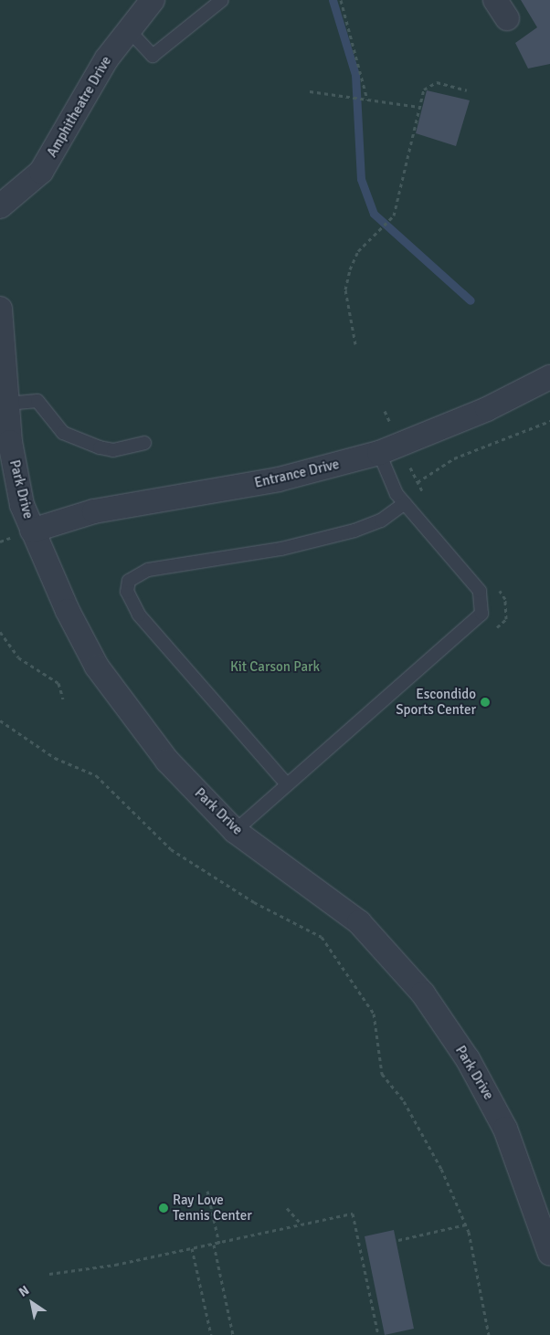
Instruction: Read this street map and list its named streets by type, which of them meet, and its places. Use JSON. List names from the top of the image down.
{
  "streets": {
    "street": ["Amphitheatre Drive", "Entrance Drive", "Park Drive"]
  },
  "crossings": [
    ["Entrance Drive", "Park Drive"]
  ],
  "parks": ["Kit Carson Park"],
  "places": ["Escondido Sports Center", "Ray Love Tennis Center"],
  "north": "top left"
}
